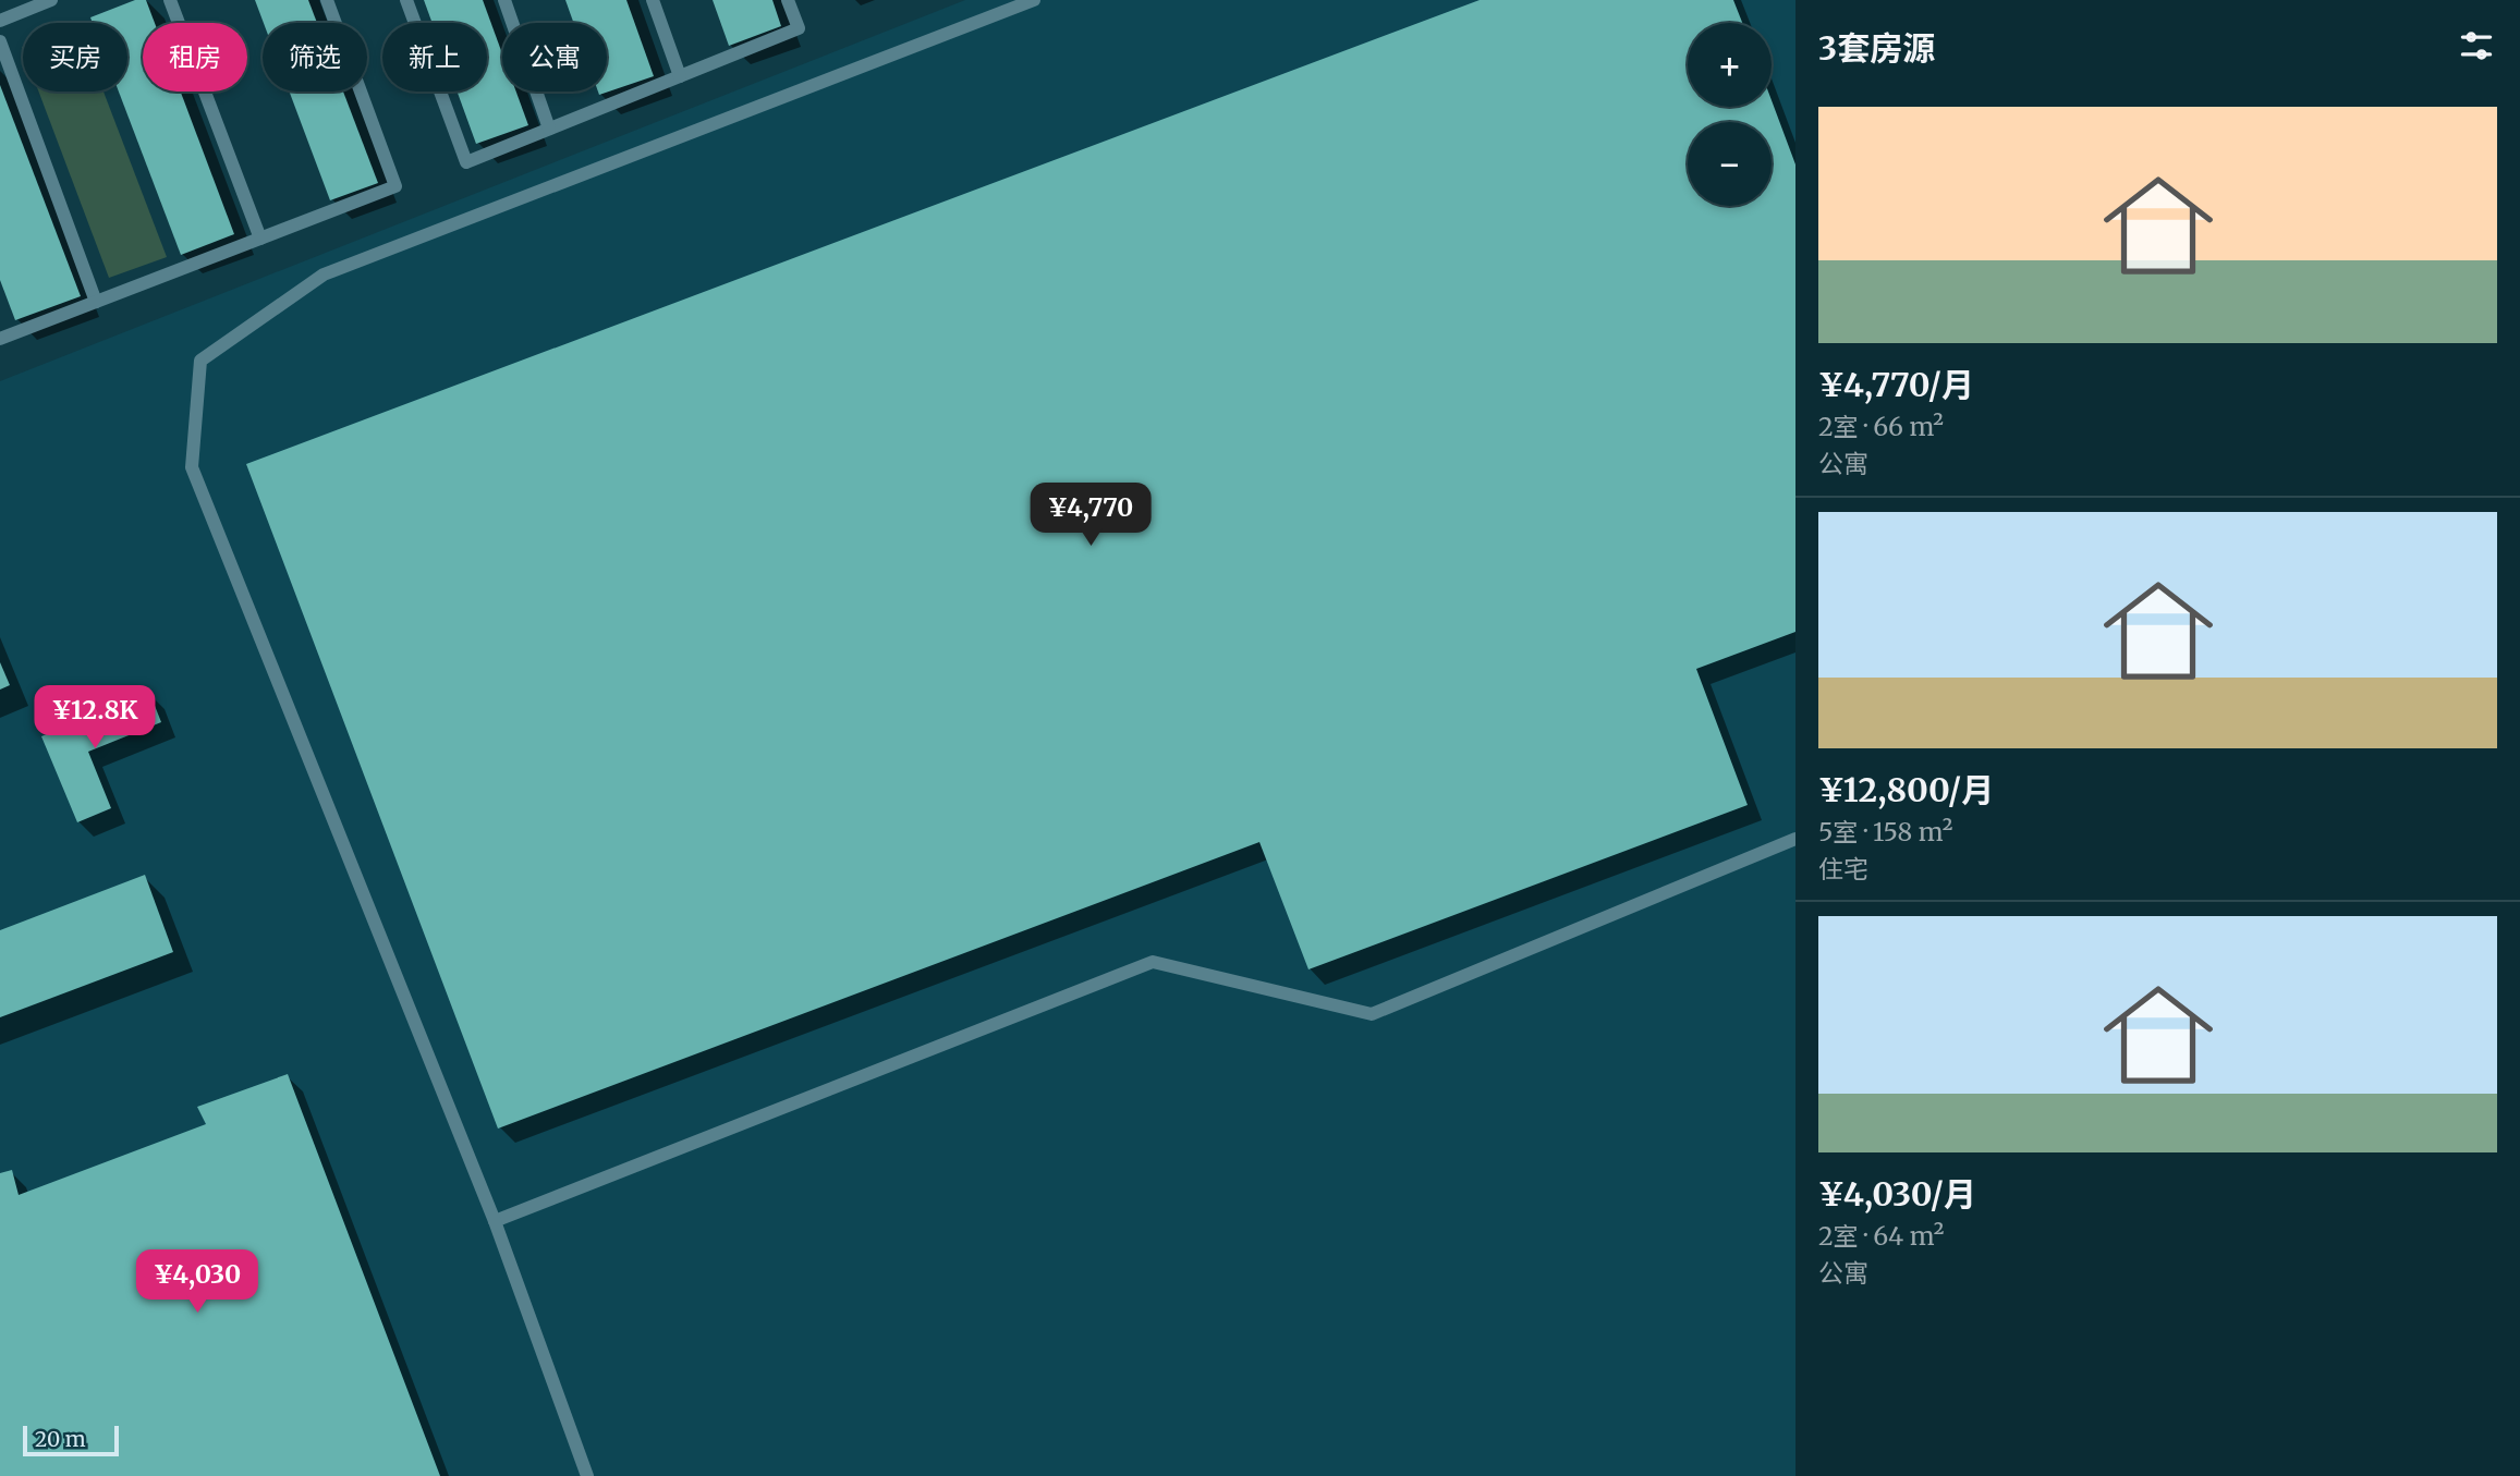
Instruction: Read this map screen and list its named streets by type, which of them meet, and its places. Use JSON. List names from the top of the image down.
{
  "scale_bar": "20 m",
  "page": {
    "heading": "3套房源",
    "map_buttons": ["+", "−"],
    "chip": [
      "买房",
      "租房",
      "筛选",
      "新上",
      "公寓"
    ],
    "list": [
      {
        "name": "¥4,770/月",
        "note": "2室 · 66 m² · 公寓"
      },
      {
        "name": "¥12,800/月",
        "note": "5室 · 158 m² · 住宅"
      },
      {
        "name": "¥4,030/月",
        "note": "2室 · 64 m² · 公寓"
      }
    ],
    "price": ["¥4,770", "¥12.8K", "¥4,030"],
    "scale": "20 m"
  }
}
